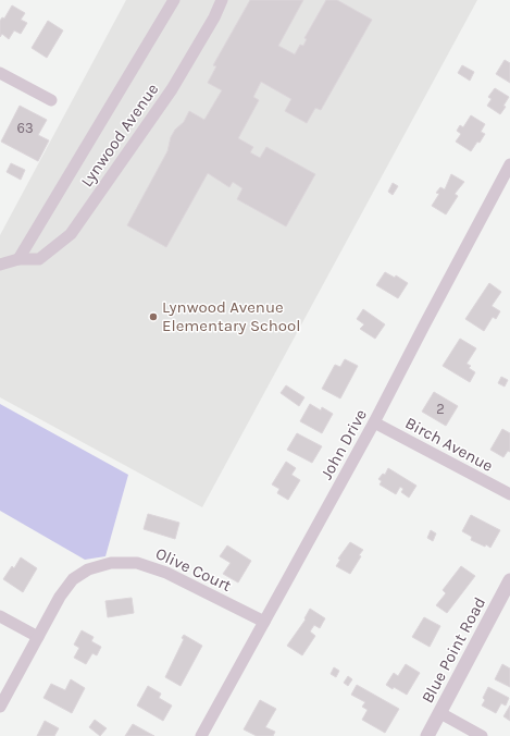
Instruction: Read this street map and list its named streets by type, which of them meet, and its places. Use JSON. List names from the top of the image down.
{
  "streets": {
    "street": [
      "Lynwood Avenue",
      "John Drive",
      "Birch Avenue",
      "Olive Court",
      "Blue Point Road"
    ]
  },
  "crossings": [
    ["John Drive", "Birch Avenue"],
    ["John Drive", "Olive Court"]
  ],
  "places": ["Lynwood Avenue Elementary School"],
  "house_numbers": ["63", "2"]
}
